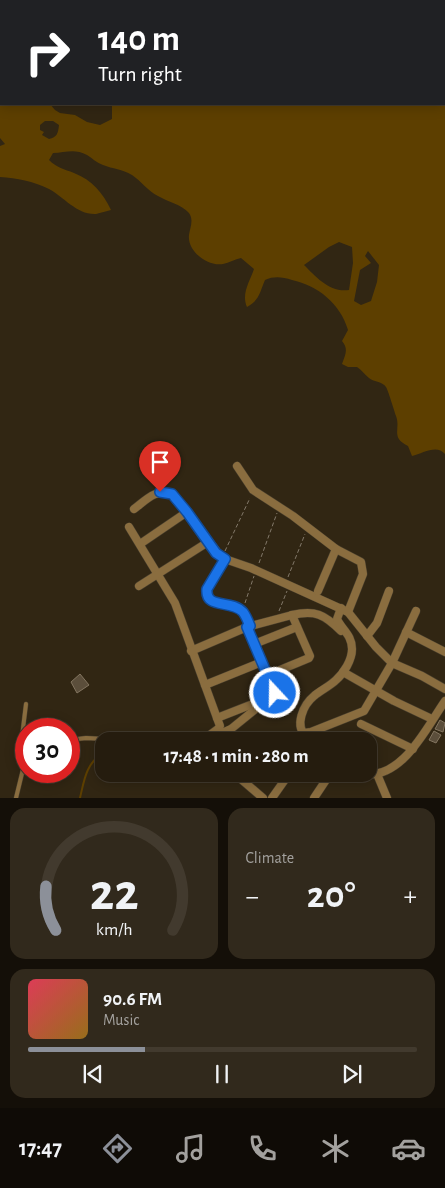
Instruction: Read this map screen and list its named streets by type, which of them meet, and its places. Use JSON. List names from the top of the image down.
{
  "page": {
    "turn": ["140 m", "Turn right"],
    "limit": "30",
    "trip": "17:48 · 1 min · 280 m",
    "tile": "Climate",
    "heat": ["−", "20°", "+"],
    "song": ["90.6 FM", "Music"],
    "tabs": "17:47",
    "gauge": ["22", "km/h"]
  }
}
